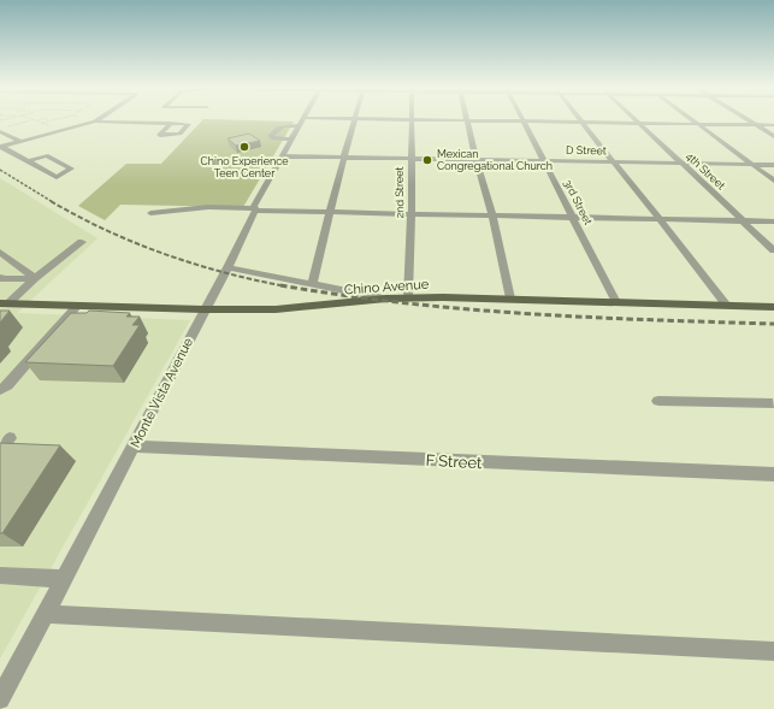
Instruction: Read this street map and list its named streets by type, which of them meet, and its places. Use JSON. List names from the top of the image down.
{
  "streets": {
    "main road": ["Chino Avenue"],
    "street": [
      "D Street",
      "4th Street",
      "2nd Street",
      "3rd Street",
      "Monte Vista Avenue",
      "F Street"
    ]
  },
  "crossings": [
    ["D Street", "4th Street"],
    ["D Street", "2nd Street"],
    ["D Street", "3rd Street"],
    ["D Street", "Monte Vista Avenue"],
    ["2nd Street", "Chino Avenue"],
    ["3rd Street", "Chino Avenue"],
    ["Chino Avenue", "Monte Vista Avenue"],
    ["Monte Vista Avenue", "F Street"]
  ],
  "places": ["Chino Experience Teen Center", "Mexican Congregational Church"]
}
